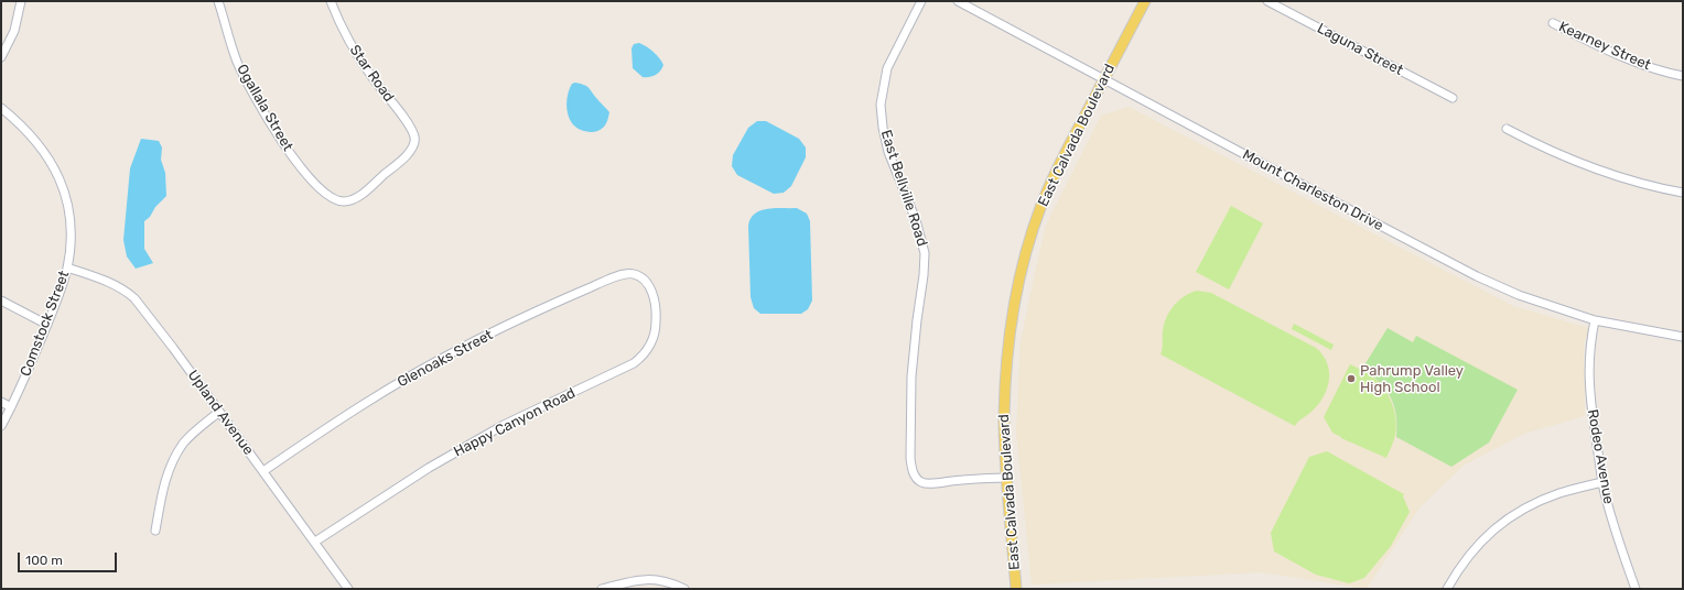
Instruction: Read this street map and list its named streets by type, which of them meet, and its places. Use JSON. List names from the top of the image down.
{
  "streets": {
    "main road": ["East Calvada Boulevard"],
    "street": [
      "Kearney Street",
      "Laguna Street",
      "Star Road",
      "Ogallala Street",
      "East Bellville Road",
      "Mount Charleston Drive",
      "Comstock Street",
      "Glenoaks Street",
      "Upland Avenue",
      "Happy Canyon Road",
      "Rodeo Avenue"
    ]
  },
  "crossings": [
    ["Star Road", "Ogallala Street"],
    ["East Calvada Boulevard", "East Bellville Road"],
    ["East Calvada Boulevard", "Mount Charleston Drive"],
    ["Mount Charleston Drive", "Rodeo Avenue"],
    ["Comstock Street", "Upland Avenue"],
    ["Glenoaks Street", "Upland Avenue"],
    ["Glenoaks Street", "Happy Canyon Road"],
    ["Upland Avenue", "Happy Canyon Road"]
  ],
  "places": ["Pahrump Valley High School"],
  "scale_bar": "100 m"
}
